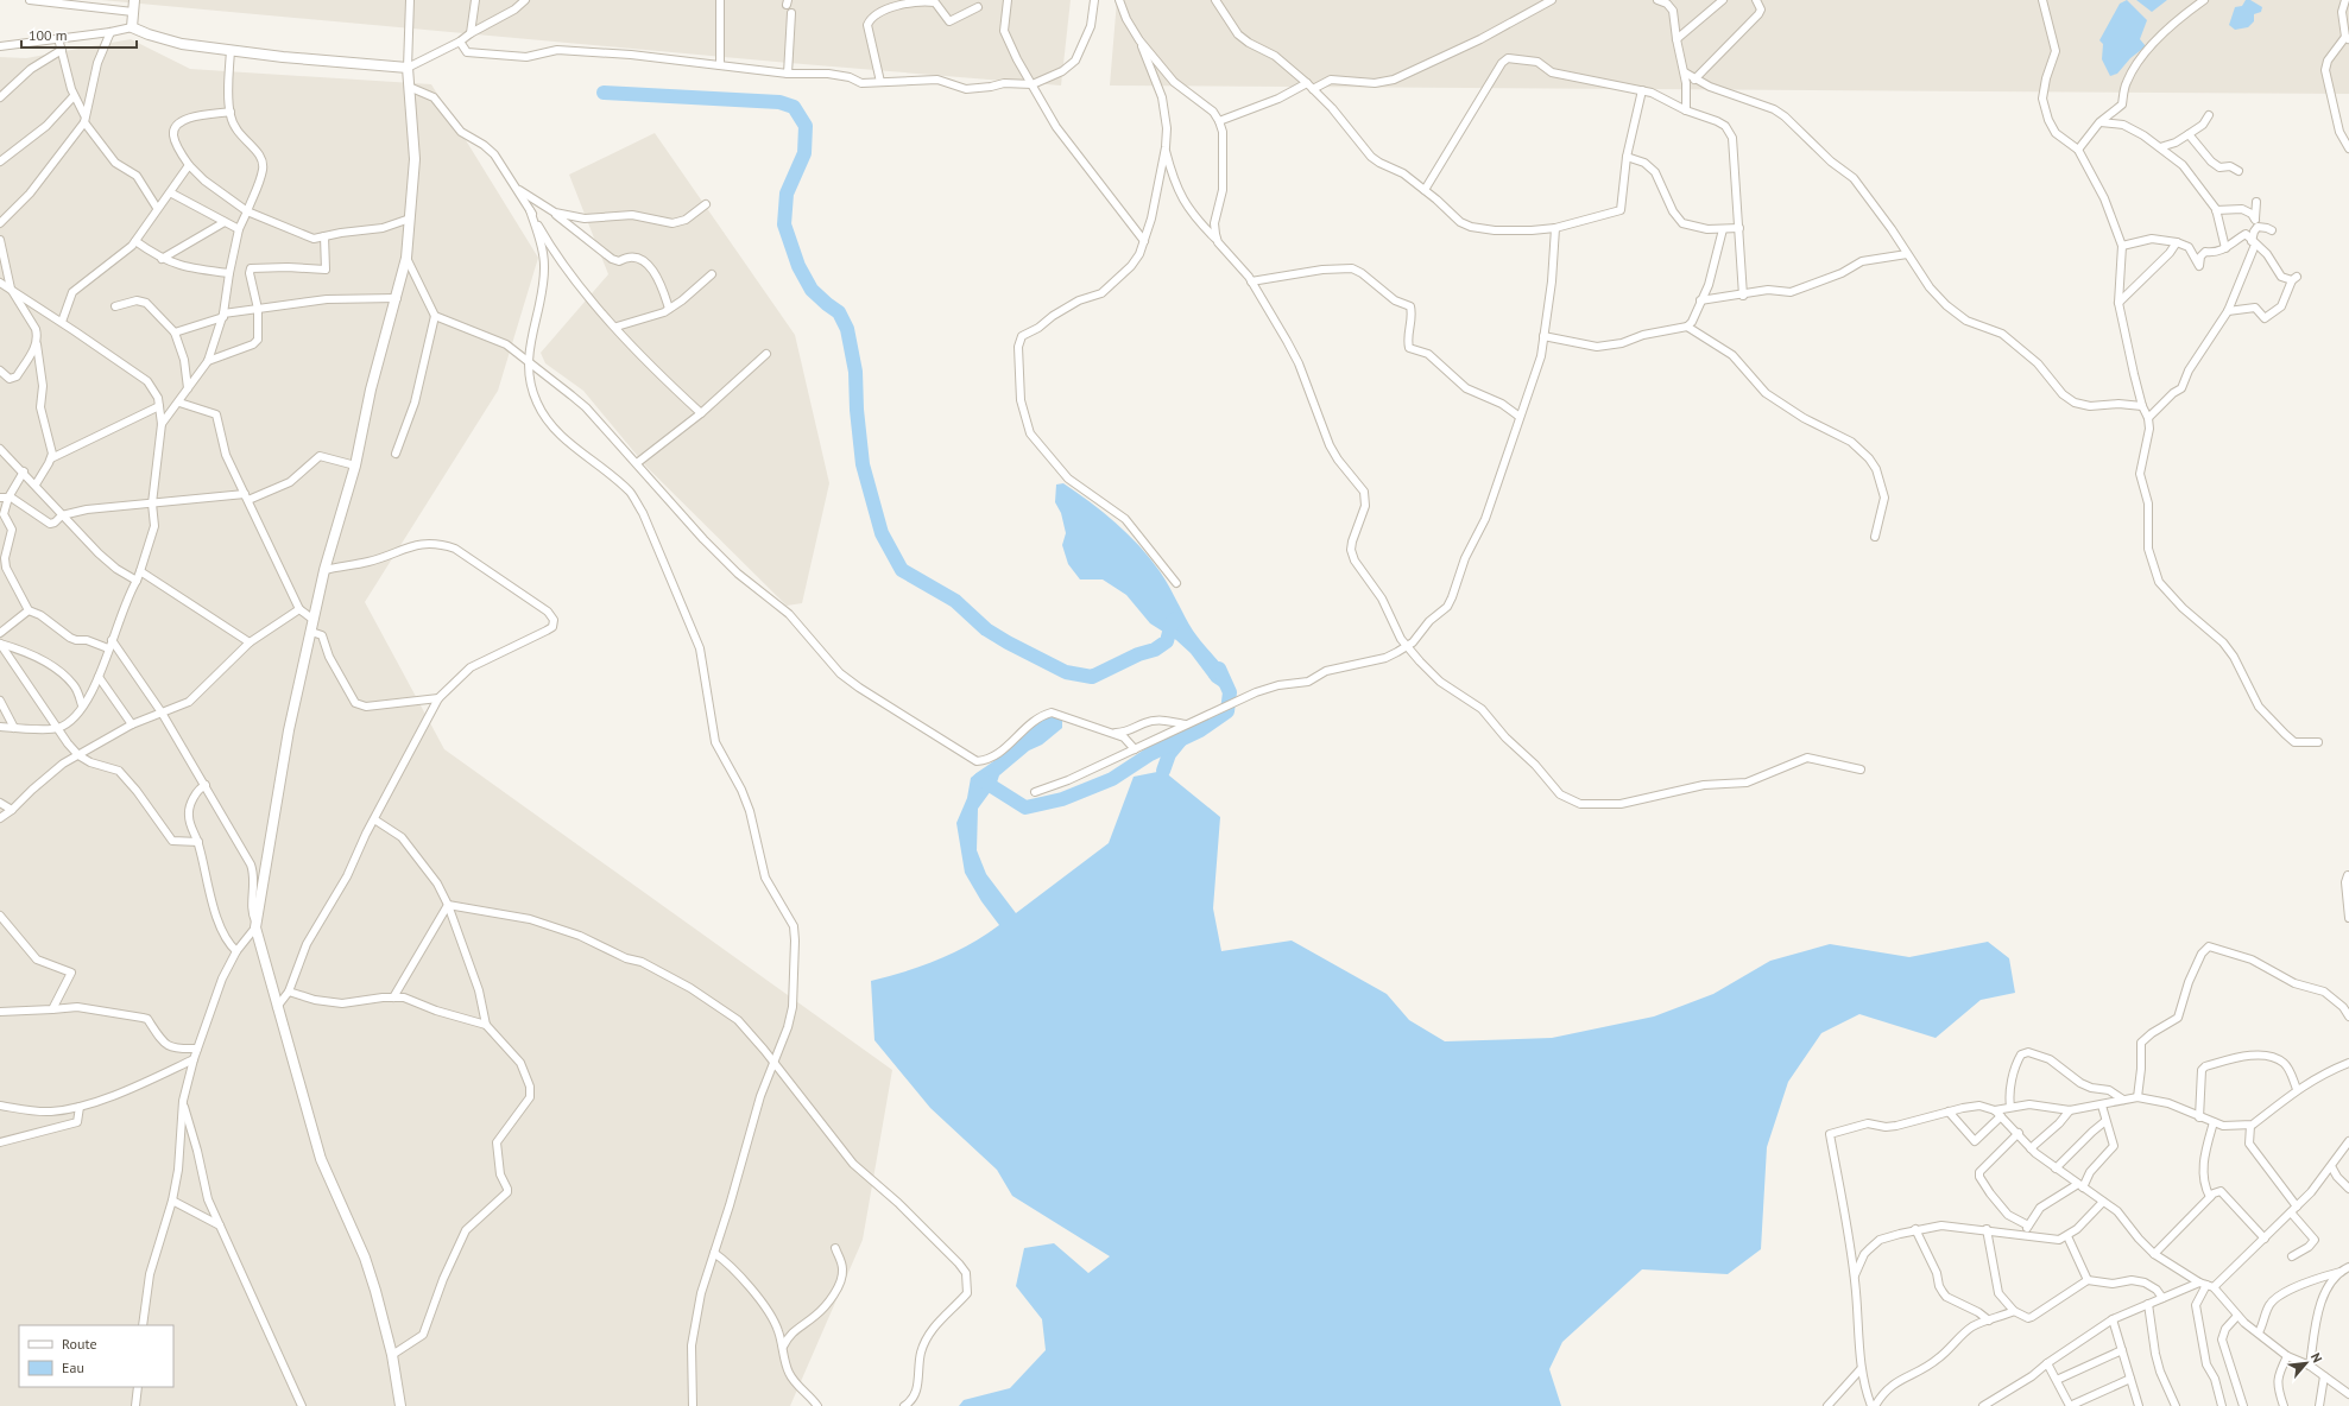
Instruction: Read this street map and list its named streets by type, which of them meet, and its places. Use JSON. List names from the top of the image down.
{
  "legend": ["Route", "Eau"],
  "scale_bar": "100 m",
  "north": "top right"
}
